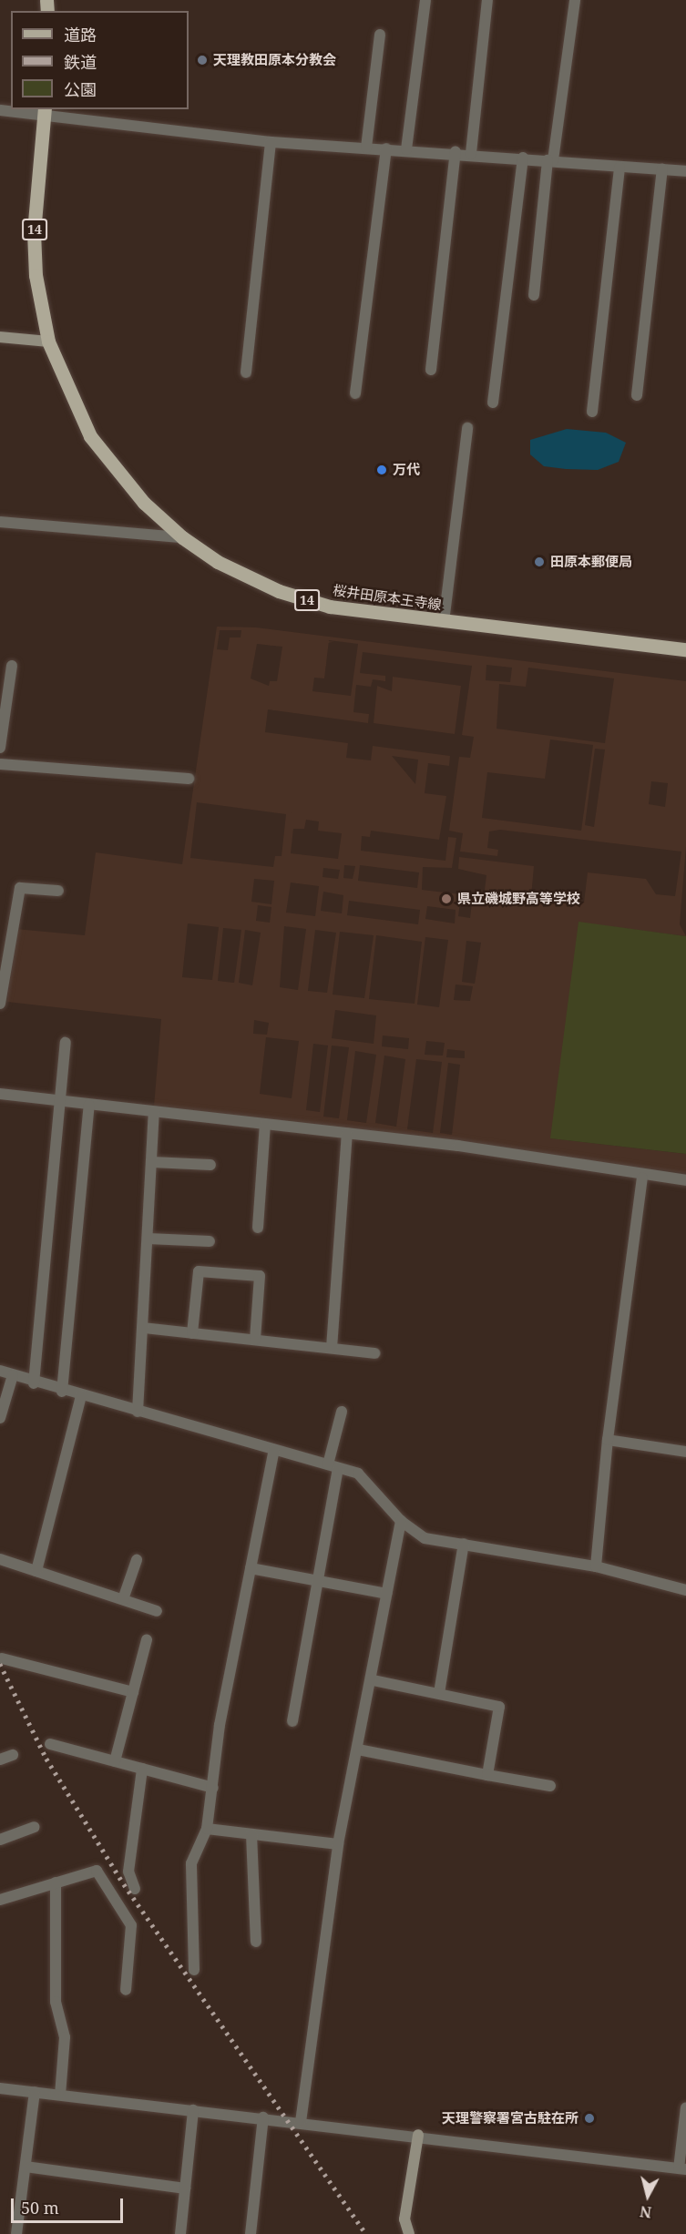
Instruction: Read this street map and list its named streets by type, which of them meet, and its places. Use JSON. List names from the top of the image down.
{
  "streets": {
    "main road": ["14", "桜井田原本王寺線"]
  },
  "places": [
    "天理教田原本分教会",
    "万代",
    "田原本郵便局",
    "県立磯城野高等学校",
    "天理警察署宮古駐在所"
  ],
  "legend": ["道路", "鉄道", "公園"],
  "scale_bar": "50 m",
  "north": "bottom"
}
